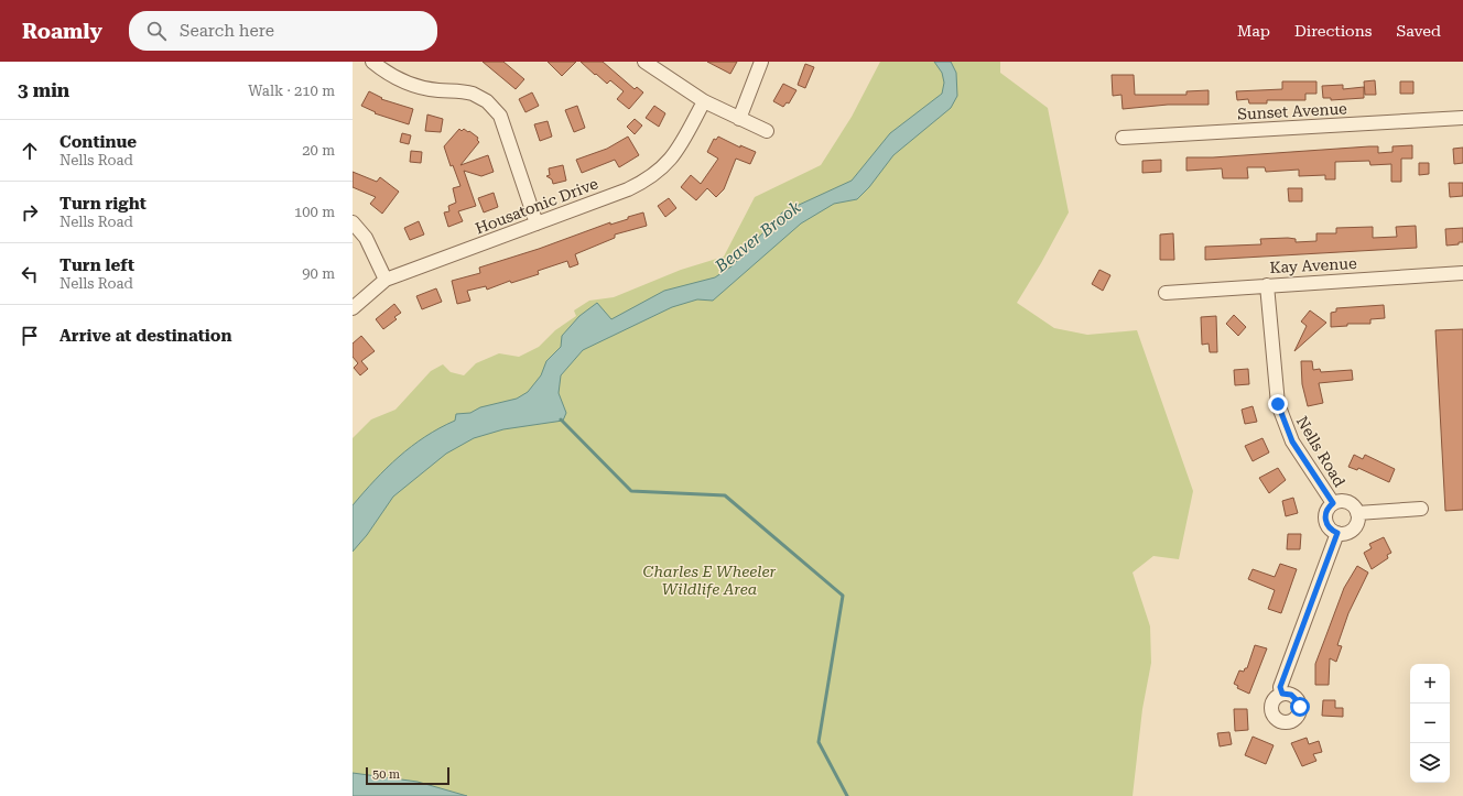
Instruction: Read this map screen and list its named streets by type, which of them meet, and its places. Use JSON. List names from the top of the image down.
{
  "streets": {
    "street": [
      "Sunset Avenue",
      "Housatonic Drive",
      "Kay Avenue",
      "Nells Road"
    ]
  },
  "crossings": [
    ["Kay Avenue", "Nells Road"]
  ],
  "water": ["Beaver Brook"],
  "parks": ["Charles E Wheeler Wildlife Area"],
  "scale_bar": "50 m",
  "page": {
    "header": "Roamly",
    "search": "Search here",
    "nav": ["Map", "Directions", "Saved"],
    "heading": ["3 min", "Walk · 210 m"],
    "list": [
      ["Continue", "Nells Road", "20 m"],
      ["Turn right", "Nells Road", "100 m"],
      ["Turn left", "Nells Road", "90 m"],
      "Arrive at destination"
    ],
    "map_buttons": ["+", "−"],
    "scale": "50 m"
  }
}
